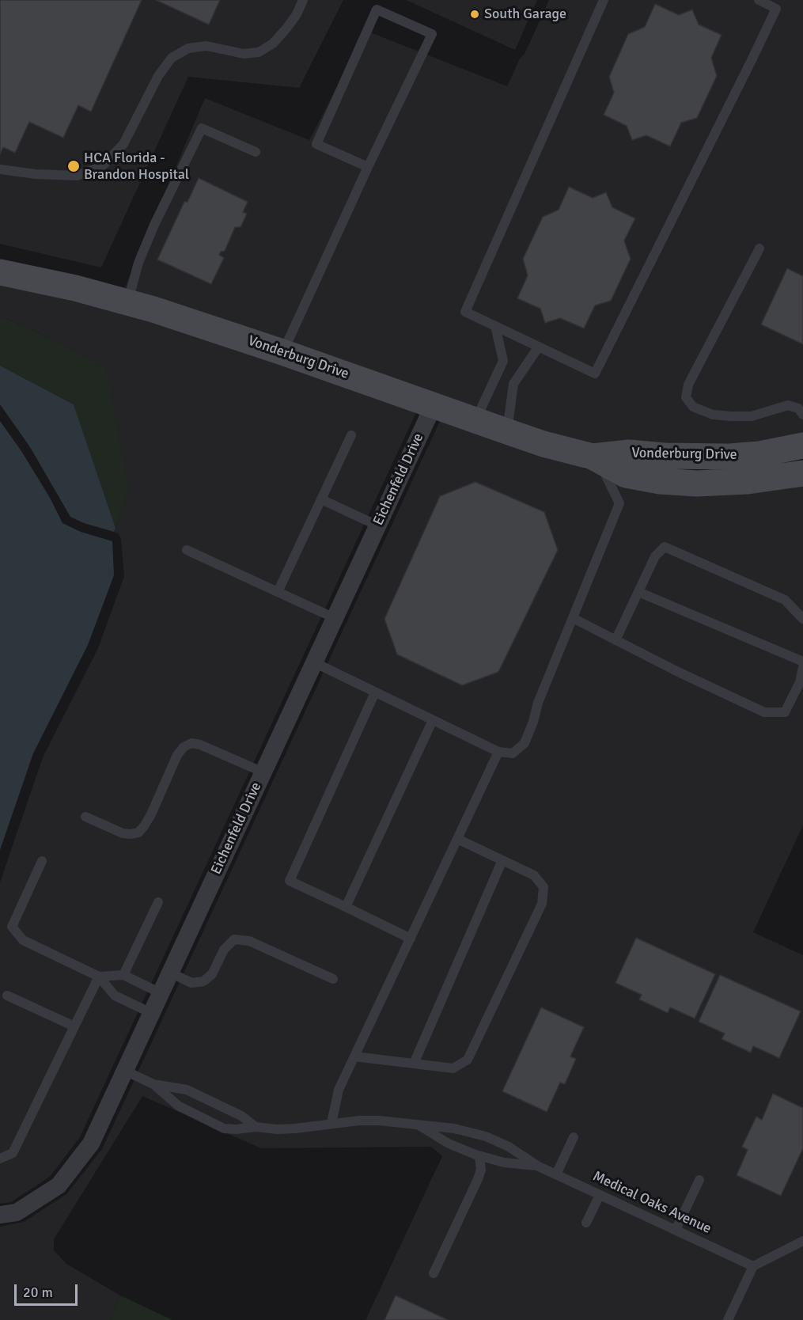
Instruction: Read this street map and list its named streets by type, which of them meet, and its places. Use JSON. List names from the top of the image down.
{
  "streets": {
    "street": ["Vonderburg Drive", "Eichenfeld Drive"],
    "lane": ["Medical Oaks Avenue"]
  },
  "crossings": [
    ["Vonderburg Drive", "Eichenfeld Drive"],
    ["Eichenfeld Drive", "Medical Oaks Avenue"]
  ],
  "places": ["South Garage", "HCA Florida - Brandon Hospital"],
  "scale_bar": "20 m"
}
